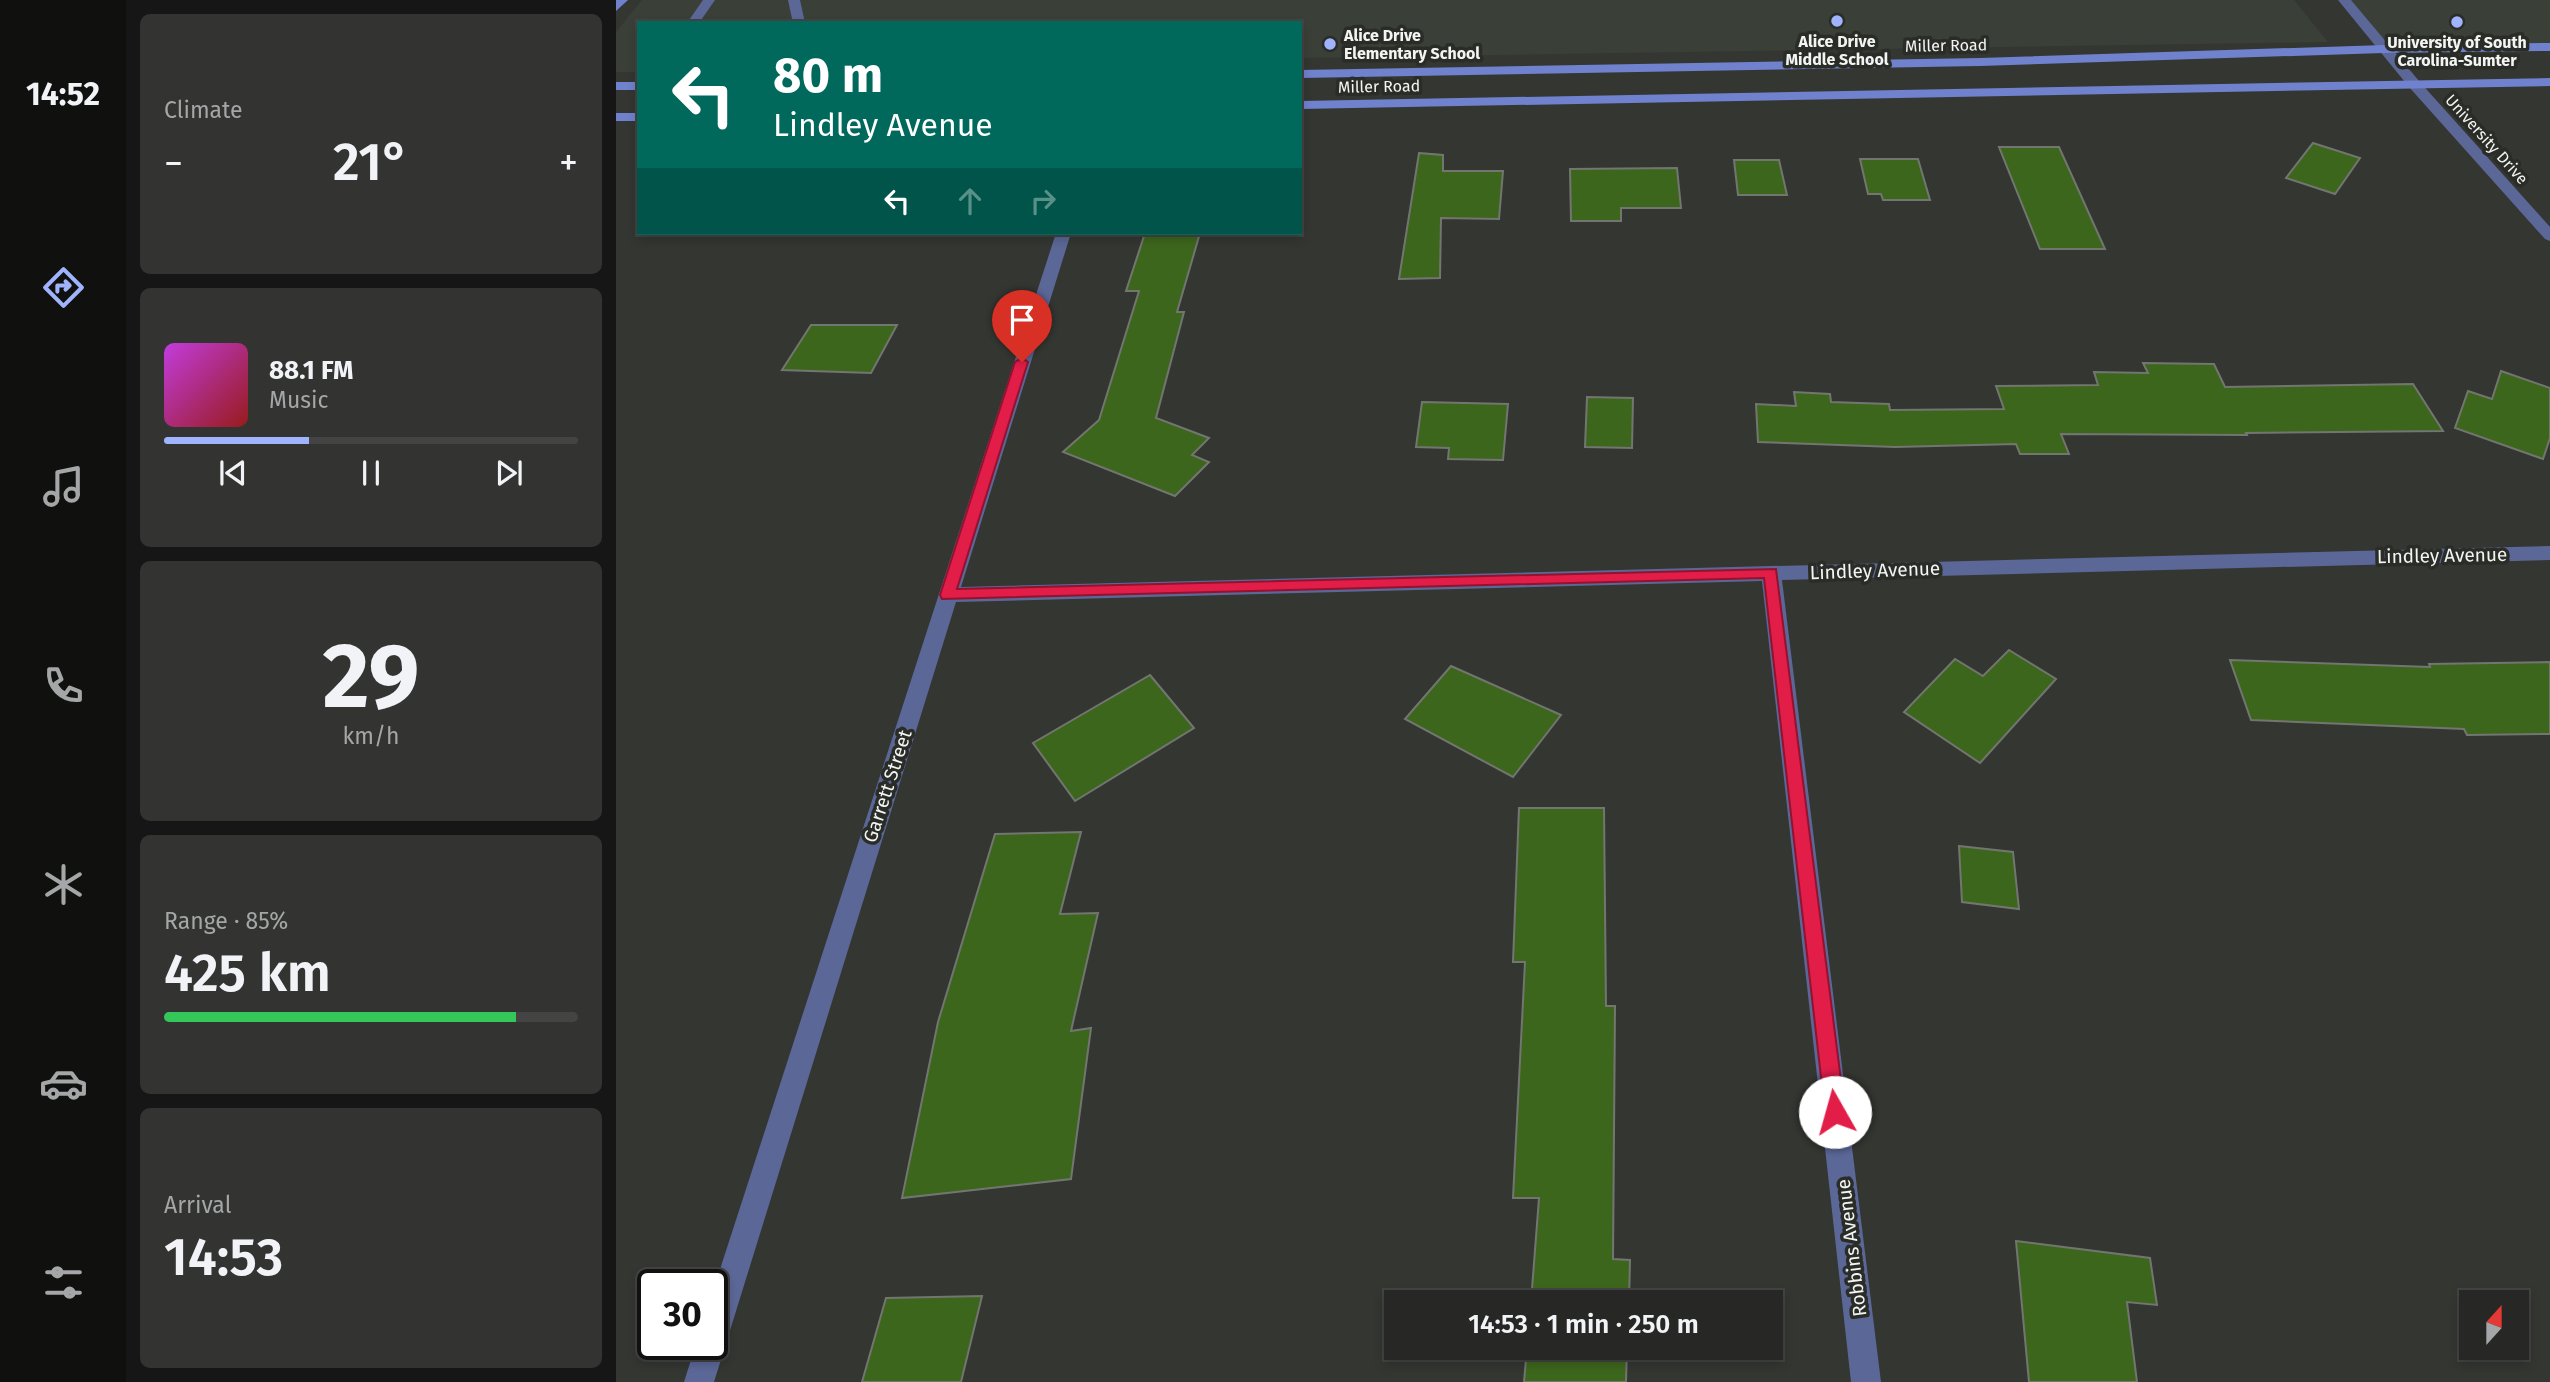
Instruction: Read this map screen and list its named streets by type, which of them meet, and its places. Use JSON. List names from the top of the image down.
{
  "streets": {
    "street": [
      "Miller Road",
      "University Drive",
      "Lindley Avenue",
      "Garrett Street",
      "Robbins Avenue"
    ]
  },
  "crossings": [
    ["Miller Road", "University Drive"],
    ["Lindley Avenue", "Garrett Street"],
    ["Lindley Avenue", "Robbins Avenue"]
  ],
  "places": ["Alice Drive Middle School", "University of South Carolina-Sumter", "Alice Drive Elementary School"],
  "north": "top",
  "page": {
    "tabs": "14:52",
    "tile": [
      "Climate",
      ["29", "km/h"],
      ["Range · 85%", "425 km"],
      ["Arrival", "14:53"]
    ],
    "turn": ["80 m", "Lindley Avenue"],
    "heat": ["−", "21°", "+"],
    "song": ["88.1 FM", "Music"],
    "limit": "30",
    "trip": "14:53 · 1 min · 250 m"
  }
}
